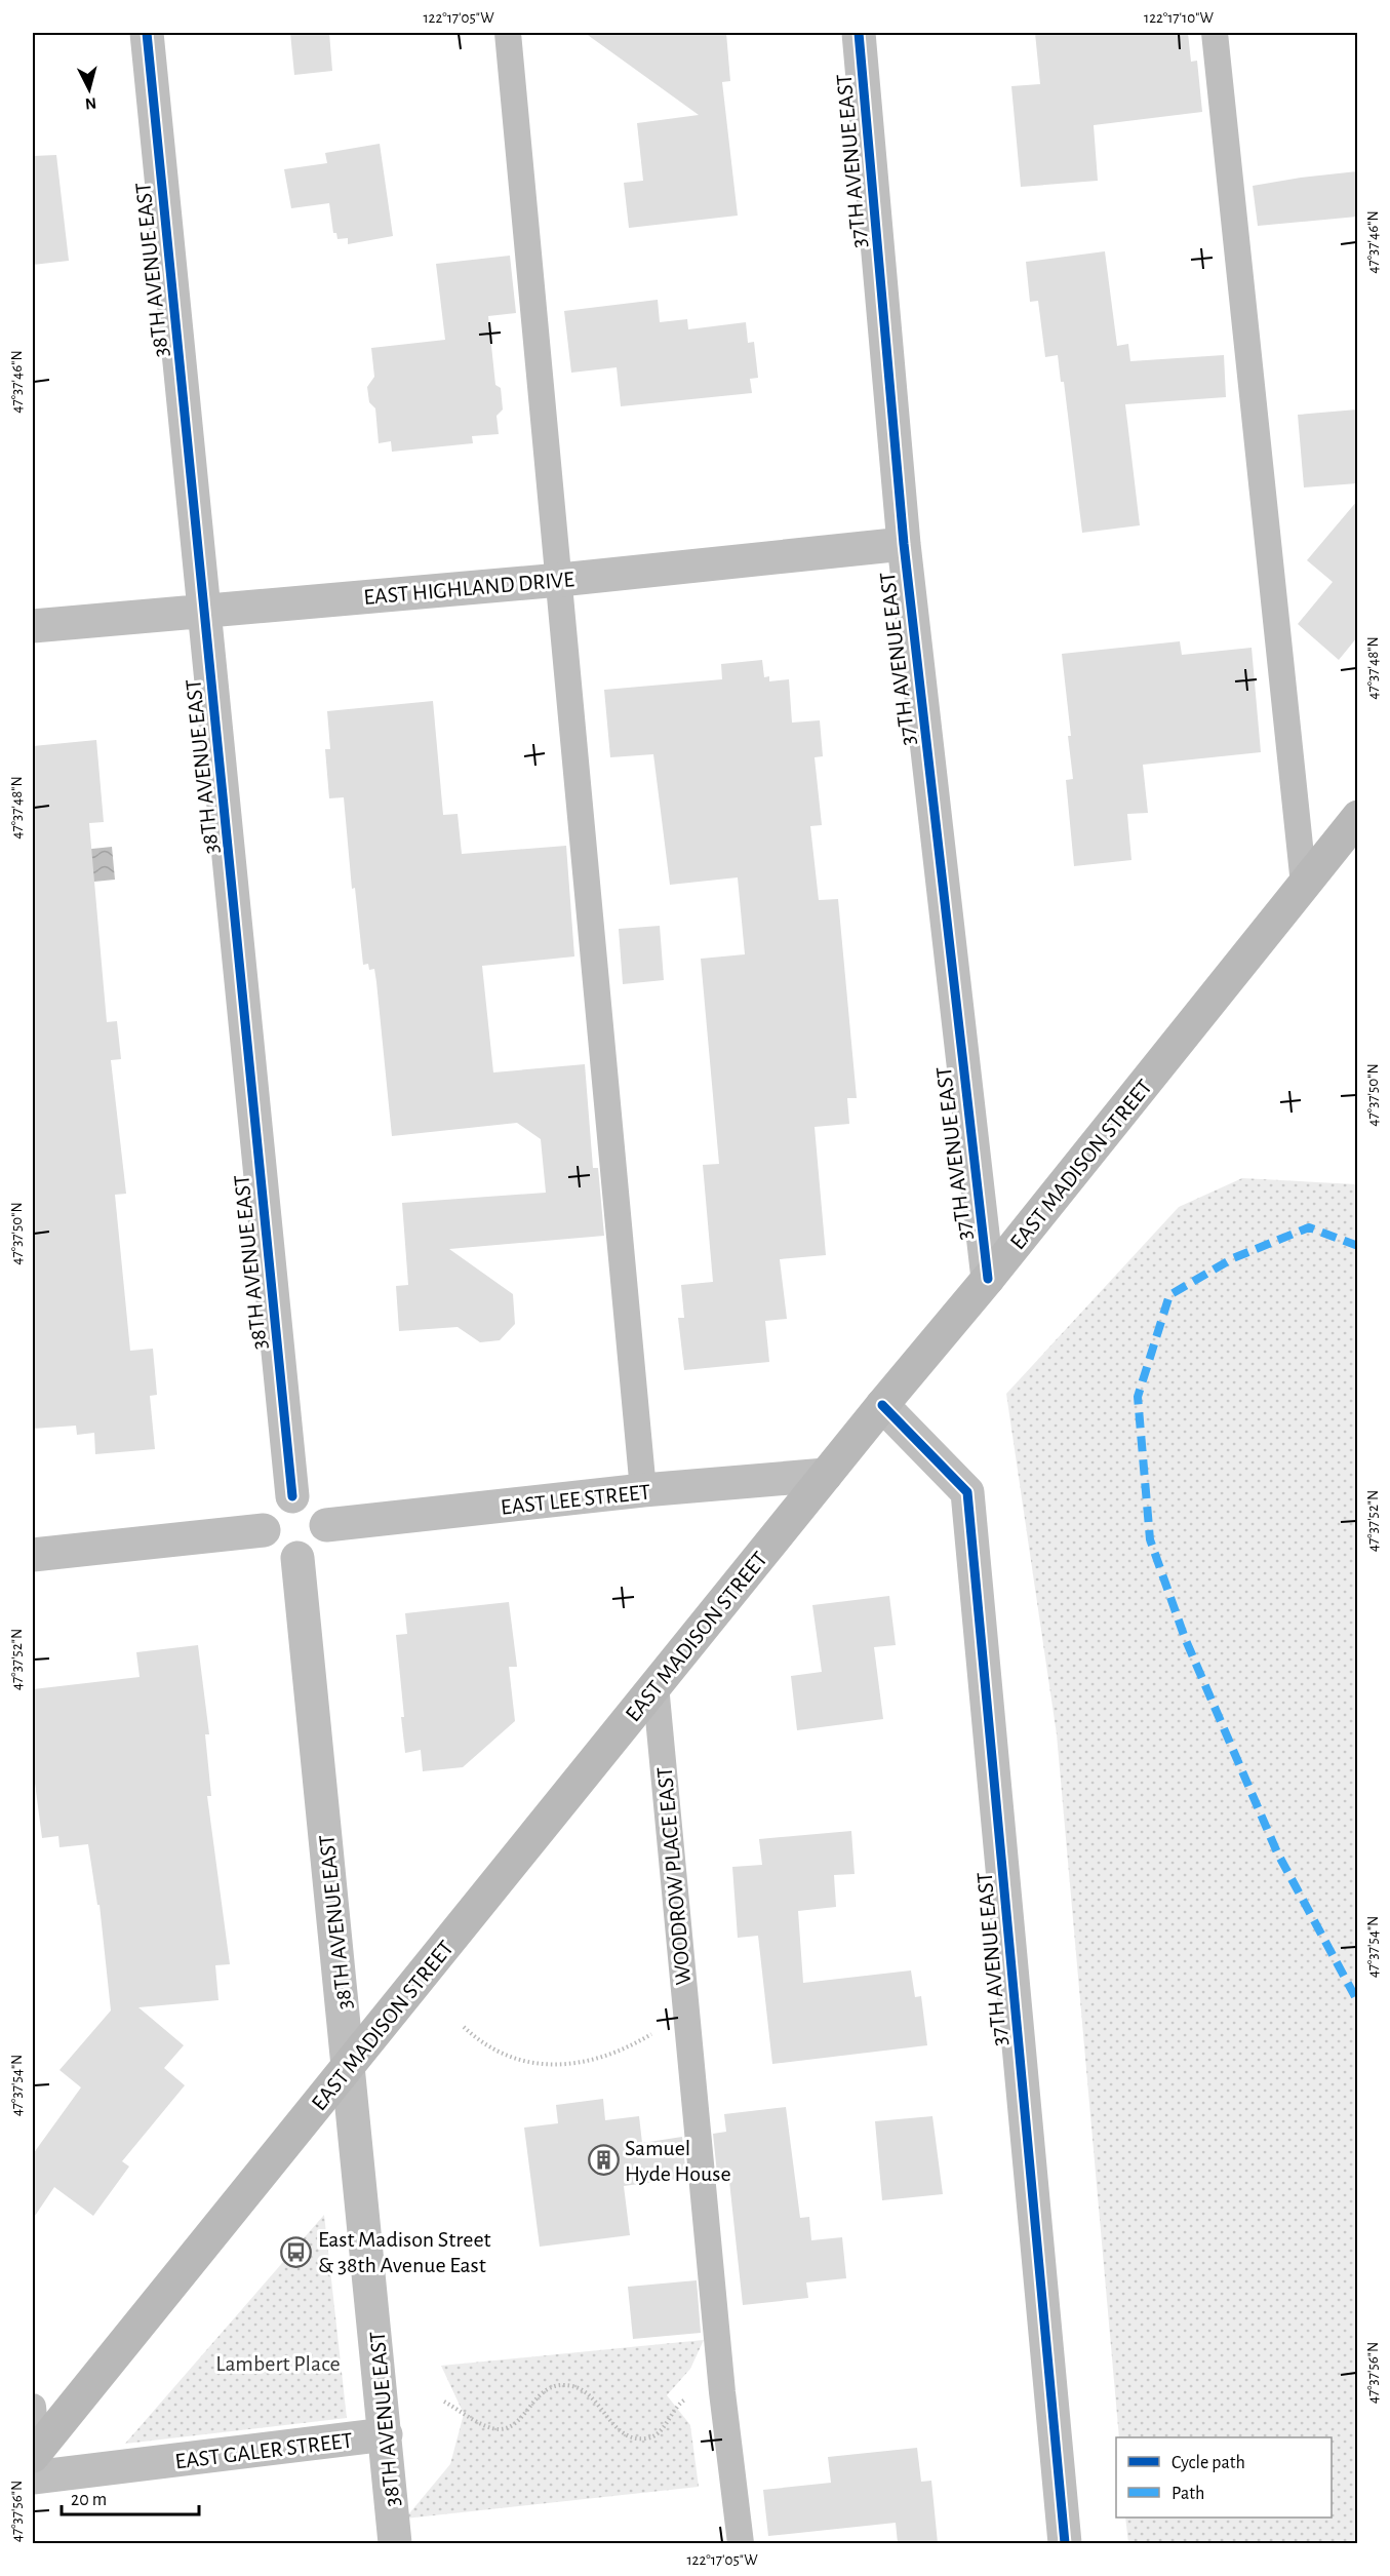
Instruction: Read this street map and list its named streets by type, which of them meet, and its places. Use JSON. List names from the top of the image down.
{
  "streets": {
    "main road": ["EAST MADISON STREET"],
    "street": [
      "37TH AVENUE EAST",
      "38TH AVENUE EAST",
      "EAST HIGHLAND DRIVE",
      "EAST LEE STREET",
      "EAST GALER STREET"
    ],
    "lane": ["WOODROW PLACE EAST"]
  },
  "crossings": [
    ["37TH AVENUE EAST", "EAST HIGHLAND DRIVE"],
    ["37TH AVENUE EAST", "EAST MADISON STREET"],
    ["38TH AVENUE EAST", "EAST HIGHLAND DRIVE"],
    ["38TH AVENUE EAST", "EAST MADISON STREET"],
    ["38TH AVENUE EAST", "EAST LEE STREET"],
    ["38TH AVENUE EAST", "EAST GALER STREET"],
    ["EAST MADISON STREET", "EAST LEE STREET"],
    ["EAST MADISON STREET", "WOODROW PLACE EAST"],
    ["EAST MADISON STREET", "EAST GALER STREET"]
  ],
  "parks": ["Lambert Place"],
  "places": {
    "building": ["Samuel Hyde House"],
    "bus stop": ["East Madison Street & 38th Avenue East"]
  },
  "legend": ["Cycle path", "Path"],
  "scale_bar": "20 m",
  "north": "bottom",
  "coordinates": [
    "122°17'05\"W",
    "122°17'10\"W",
    "47°37'46\"N",
    "47°37'48\"N",
    "47°37'50\"N",
    "47°37'52\"N",
    "47°37'54\"N",
    "47°37'56\"N"
  ]
}
